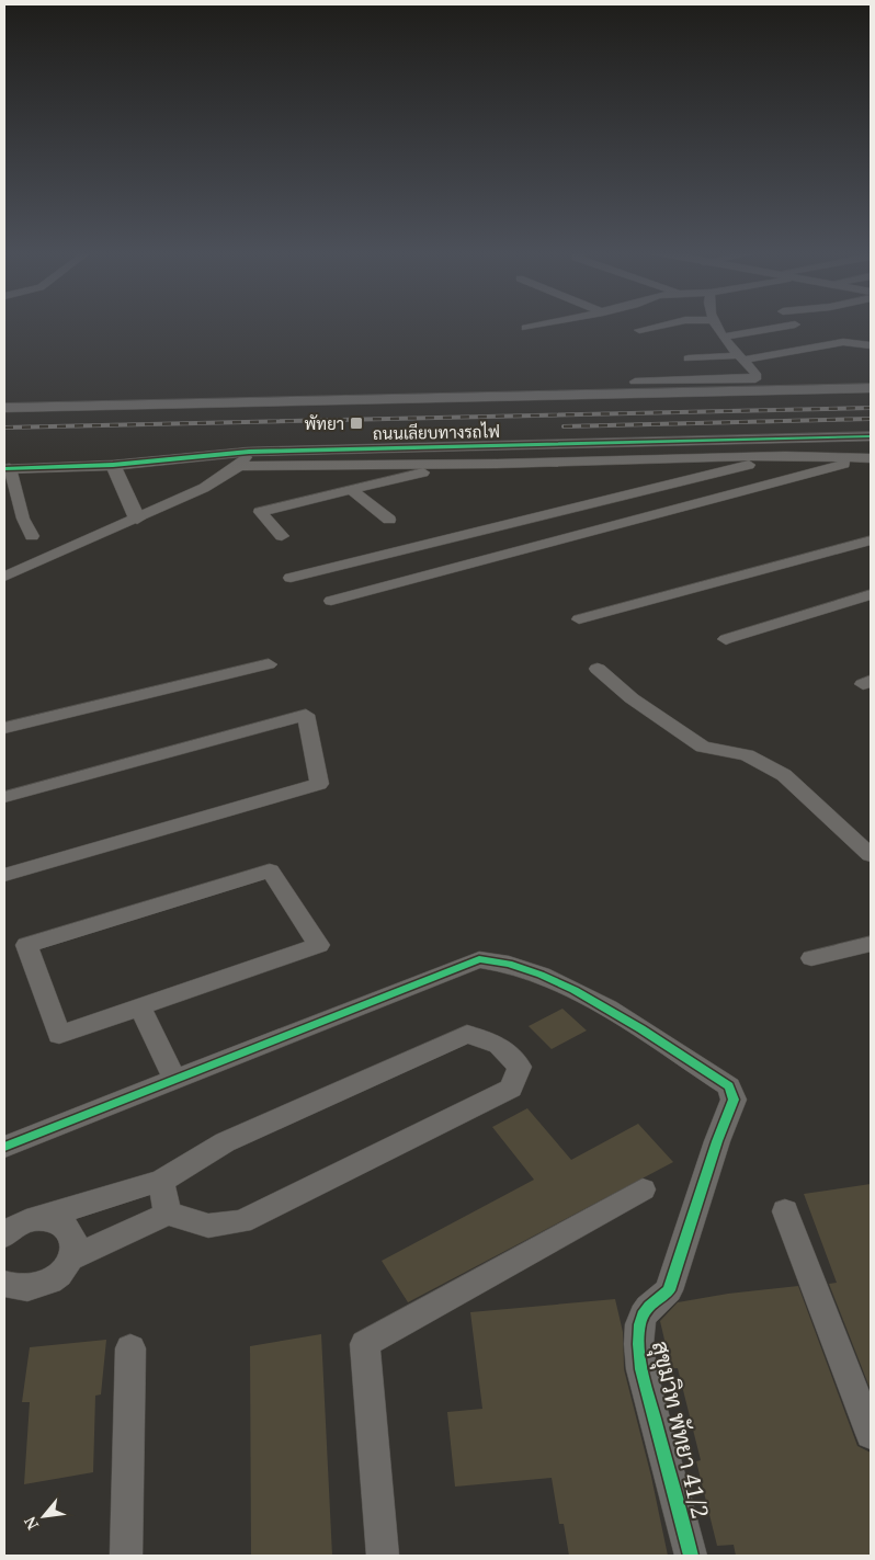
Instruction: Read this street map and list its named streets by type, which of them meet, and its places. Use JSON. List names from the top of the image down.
{
  "streets": {
    "street": ["ถนนเลียบทางรถไฟ", "สุขุมวิท พัทยา 41/2"]
  },
  "places": {
    "transit": ["พัทยา"]
  },
  "north": "bottom left"
}
